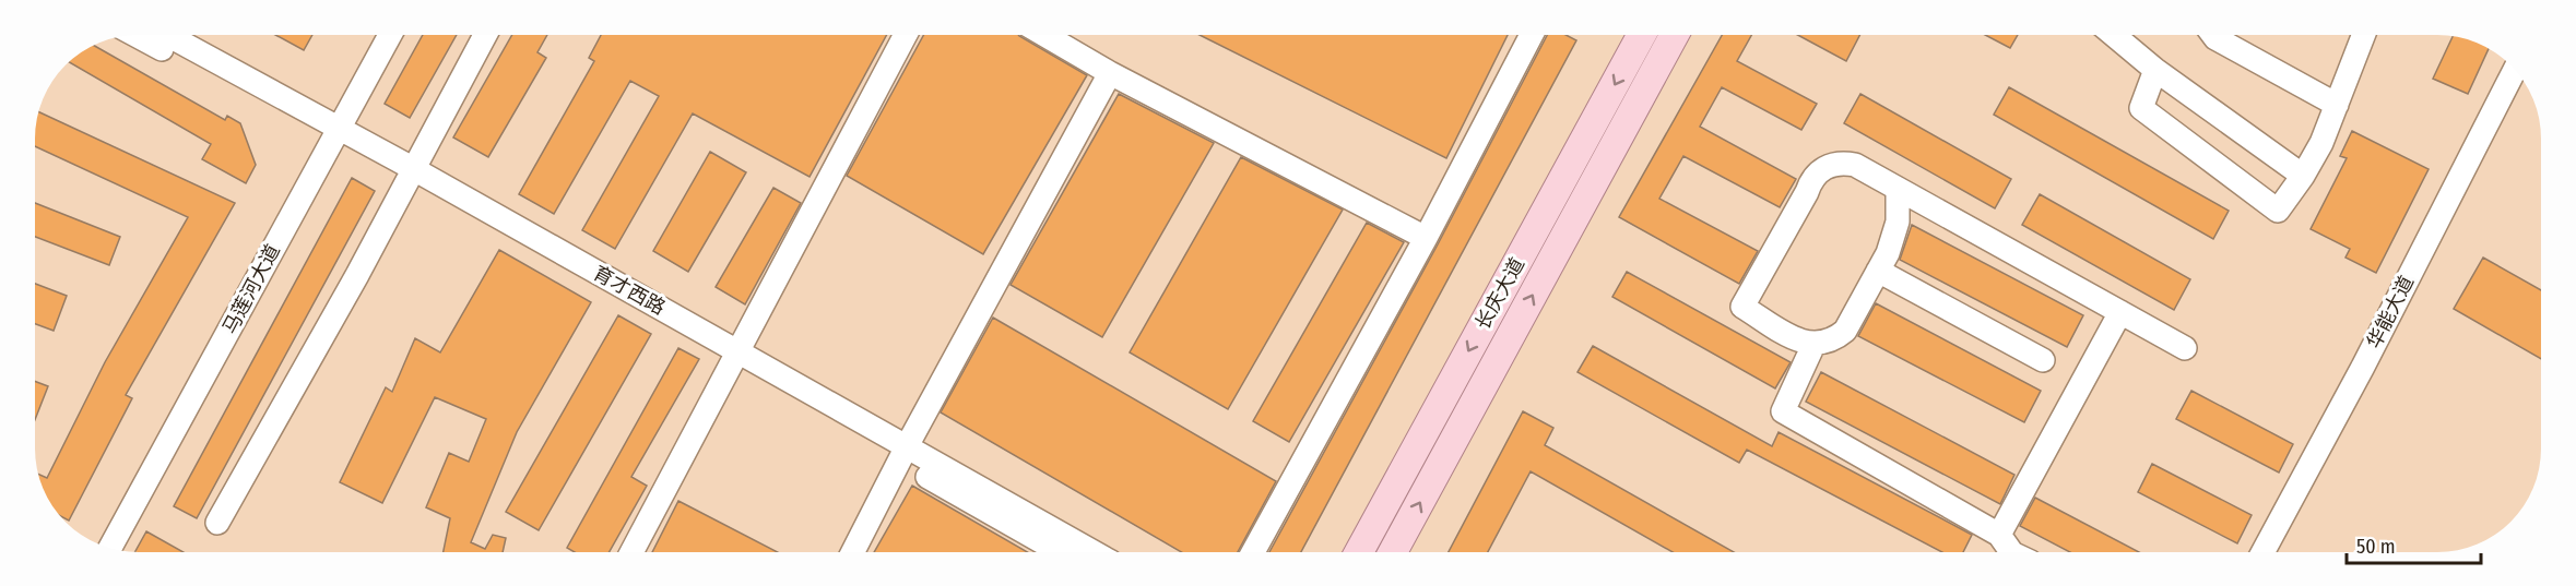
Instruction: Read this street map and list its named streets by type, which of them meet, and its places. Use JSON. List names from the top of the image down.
{
  "streets": {
    "main road": ["长庆大道"],
    "street": ["马莲河大道", "育才西路", "华能大道"]
  },
  "crossings": [
    ["马莲河大道", "育才西路"]
  ],
  "scale_bar": "50 m"
}
